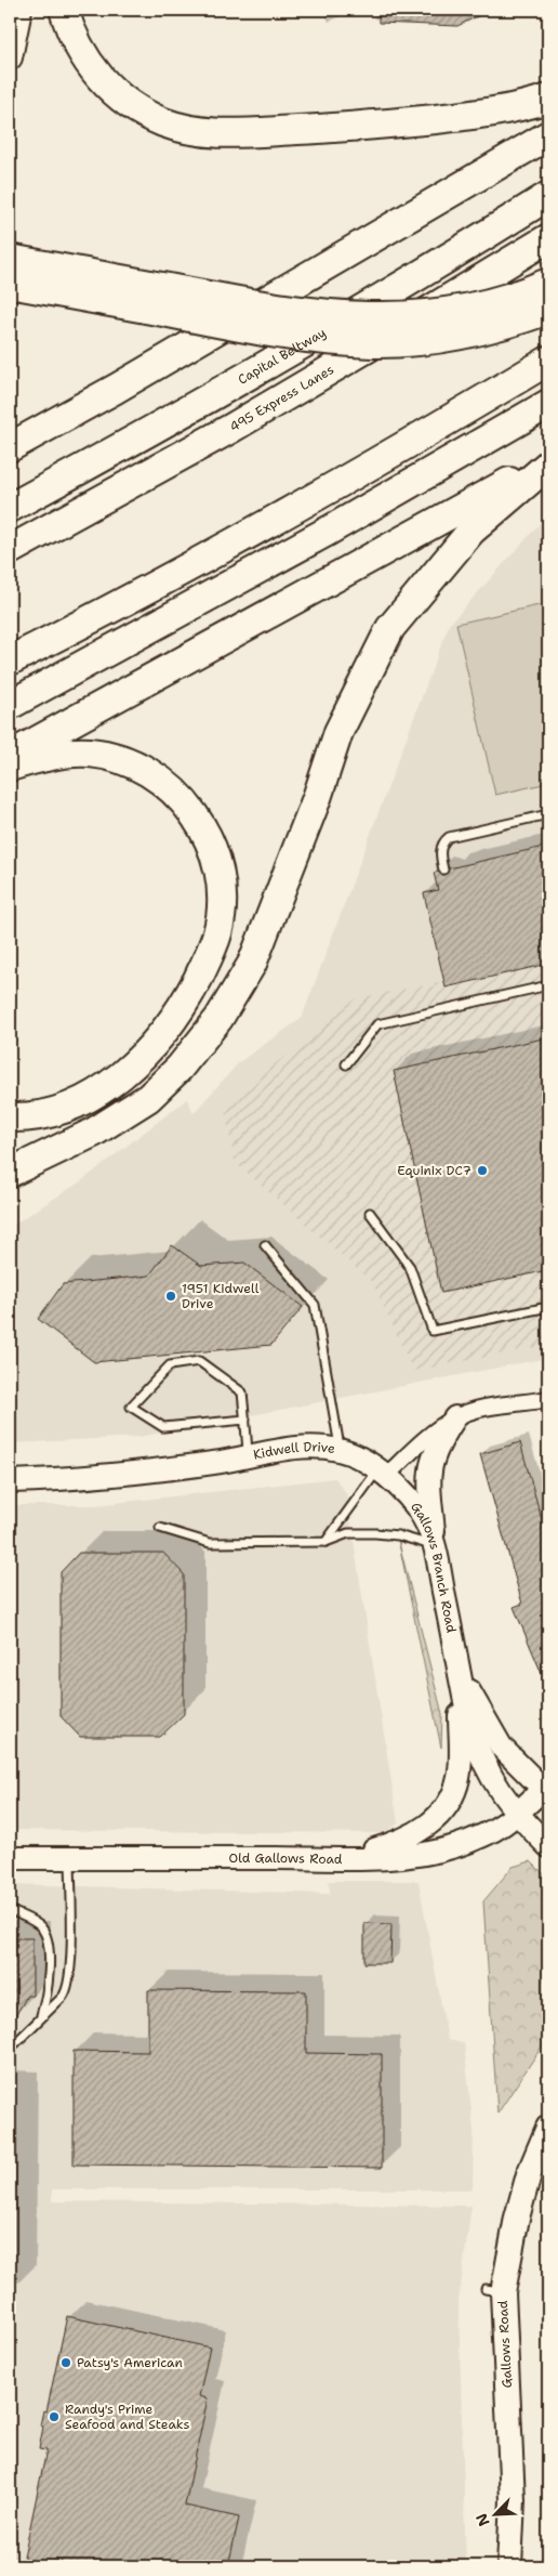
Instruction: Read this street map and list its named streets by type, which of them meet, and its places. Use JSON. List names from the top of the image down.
{
  "streets": {
    "highway": ["Capital Beltway", "495 Express Lanes"],
    "main road": ["Gallows Road"],
    "street": ["Kidwell Drive", "Gallows Branch Road", "Old Gallows Road"]
  },
  "crossings": [
    ["Kidwell Drive", "Gallows Branch Road"],
    ["Gallows Branch Road", "Old Gallows Road"]
  ],
  "places": [
    "Equinix DC7",
    "1951 Kidwell Drive",
    "Patsy's American",
    "Randy's Prime Seafood and Steaks"
  ],
  "north": "bottom left"
}
